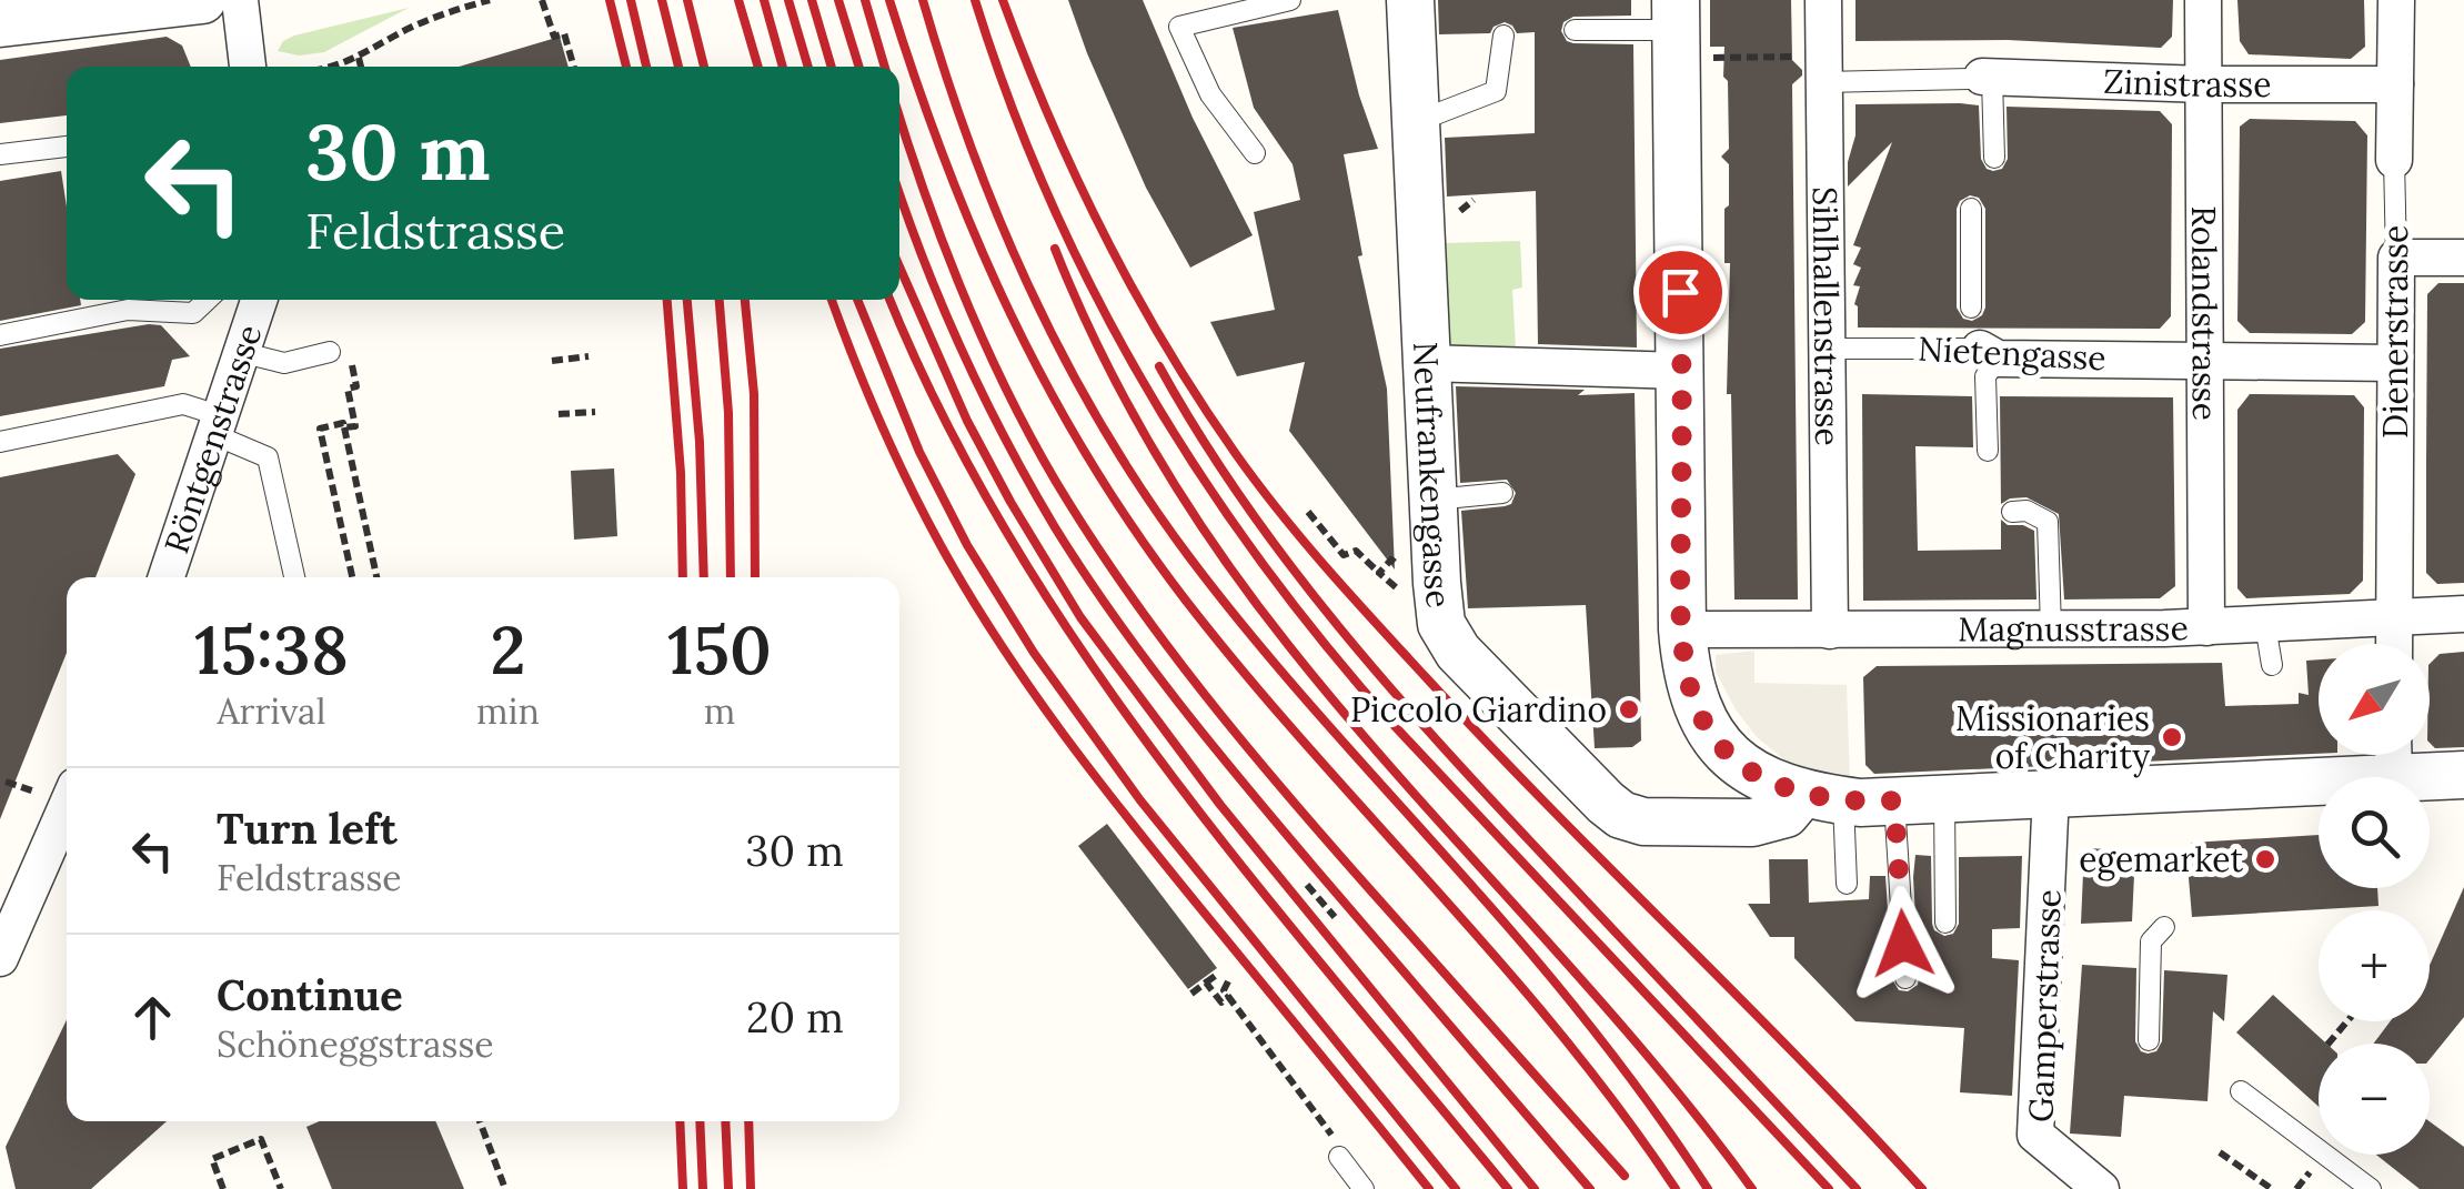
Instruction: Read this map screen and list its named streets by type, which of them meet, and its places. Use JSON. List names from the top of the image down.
{
  "streets": {
    "street": [
      "Zinistrasse",
      "Rolandstrasse",
      "Sihlhallenstrasse",
      "Dienerstrasse",
      "Nietengasse",
      "Röntgenstrasse",
      "Neufrankengasse",
      "Magnusstrasse",
      "Gamperstrasse"
    ]
  },
  "crossings": [
    ["Zinistrasse", "Rolandstrasse"],
    ["Zinistrasse", "Sihlhallenstrasse"],
    ["Zinistrasse", "Dienerstrasse"],
    ["Rolandstrasse", "Nietengasse"],
    ["Rolandstrasse", "Magnusstrasse"],
    ["Sihlhallenstrasse", "Nietengasse"],
    ["Sihlhallenstrasse", "Magnusstrasse"],
    ["Dienerstrasse", "Nietengasse"],
    ["Dienerstrasse", "Magnusstrasse"]
  ],
  "places": ["Piccolo Giardino", "Missionaries of Charity", "egemarket"],
  "north": "bottom left",
  "page": {
    "turn": ["30 m", "Feldstrasse"],
    "eta": [
      "15:38",
      "Arrival",
      "2",
      "min",
      "150",
      "m"
    ],
    "map_buttons": ["+", "−"],
    "list": [
      {
        "name": "Turn left",
        "note": "Feldstrasse",
        "value": "30 m"
      },
      {
        "name": "Continue",
        "note": "Schöneggstrasse",
        "value": "20 m"
      }
    ]
  }
}
